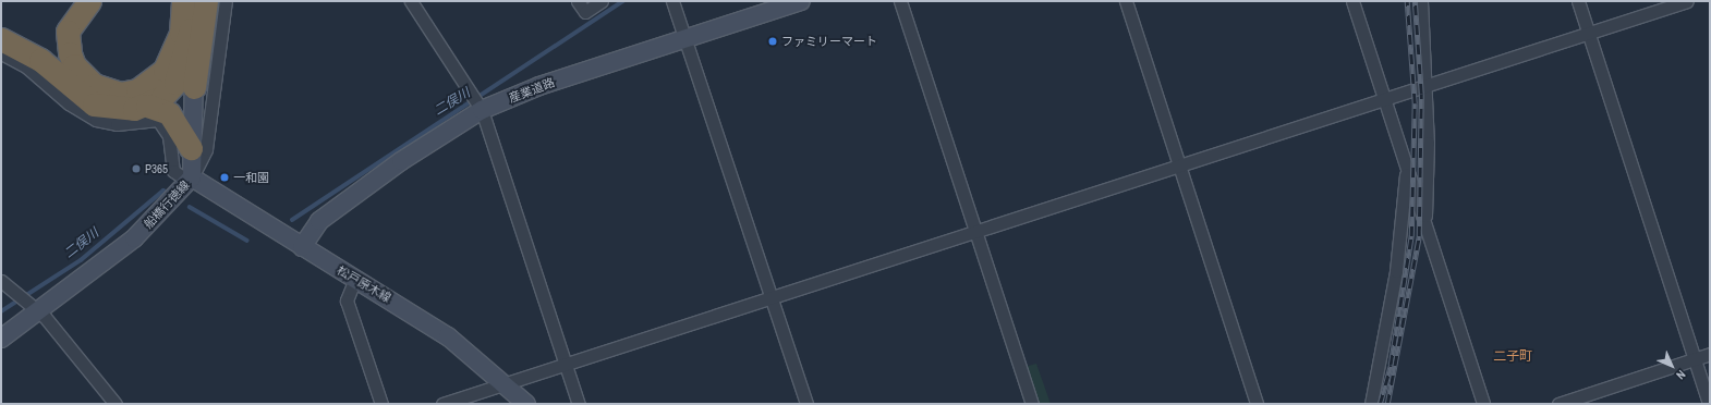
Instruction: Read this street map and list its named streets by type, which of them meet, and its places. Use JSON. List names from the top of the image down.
{
  "streets": {
    "main road": ["産業道路", "船橋行徳線", "松戸原木線"]
  },
  "crossings": [
    ["産業道路", "松戸原木線"],
    ["船橋行徳線", "松戸原木線"]
  ],
  "districts": ["二子町"],
  "water": ["二俣川"],
  "places": ["ファミリーマート", "P365", "一和園"],
  "north": "bottom right"
}
